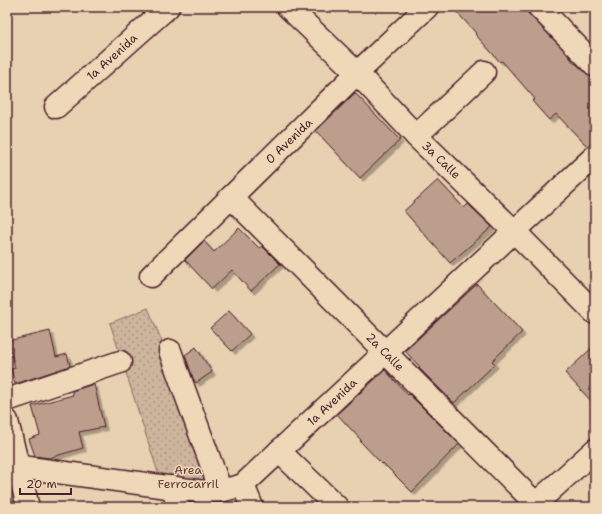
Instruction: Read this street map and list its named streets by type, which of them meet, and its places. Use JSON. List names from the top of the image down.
{
  "streets": {
    "street": [
      "1a Avenida",
      "0 Avenida",
      "3a Calle",
      "2a Calle"
    ]
  },
  "crossings": [
    ["1a Avenida", "3a Calle"],
    ["1a Avenida", "2a Calle"],
    ["0 Avenida", "3a Calle"],
    ["0 Avenida", "2a Calle"]
  ],
  "parks": ["Area Ferrocarril"],
  "scale_bar": "20 m"
}
